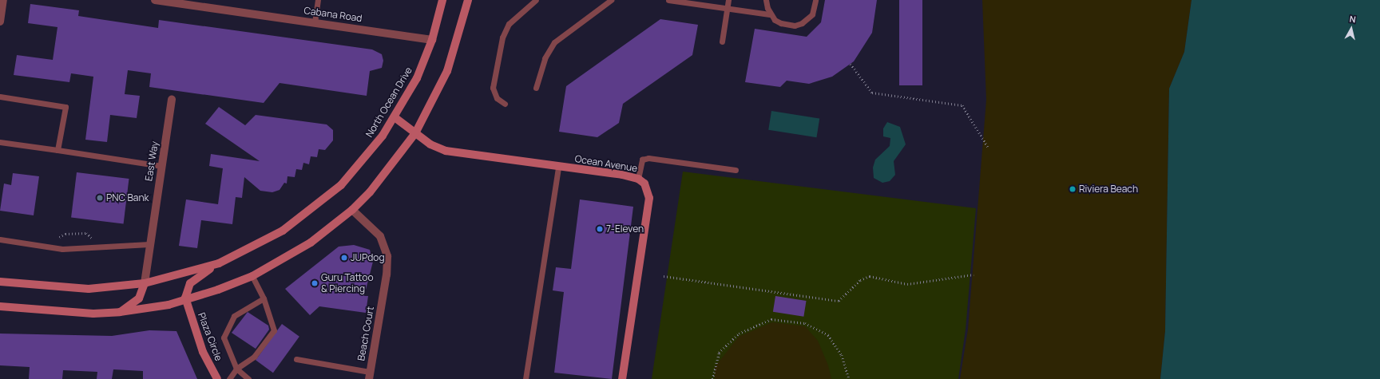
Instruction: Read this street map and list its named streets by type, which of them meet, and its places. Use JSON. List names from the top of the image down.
{
  "streets": {
    "main road": ["North Ocean Drive", "Ocean Avenue", "Plaza Circle"],
    "street": ["Cabana Road", "East Way", "Beach Court"]
  },
  "crossings": [
    ["Cabana Road", "North Ocean Drive"],
    ["North Ocean Drive", "Ocean Avenue"]
  ],
  "places": [
    "Riviera Beach",
    "PNC Bank",
    "7-Eleven",
    "JUPdog",
    "Guru Tattoo & Piercing"
  ],
  "north": "top"
}
